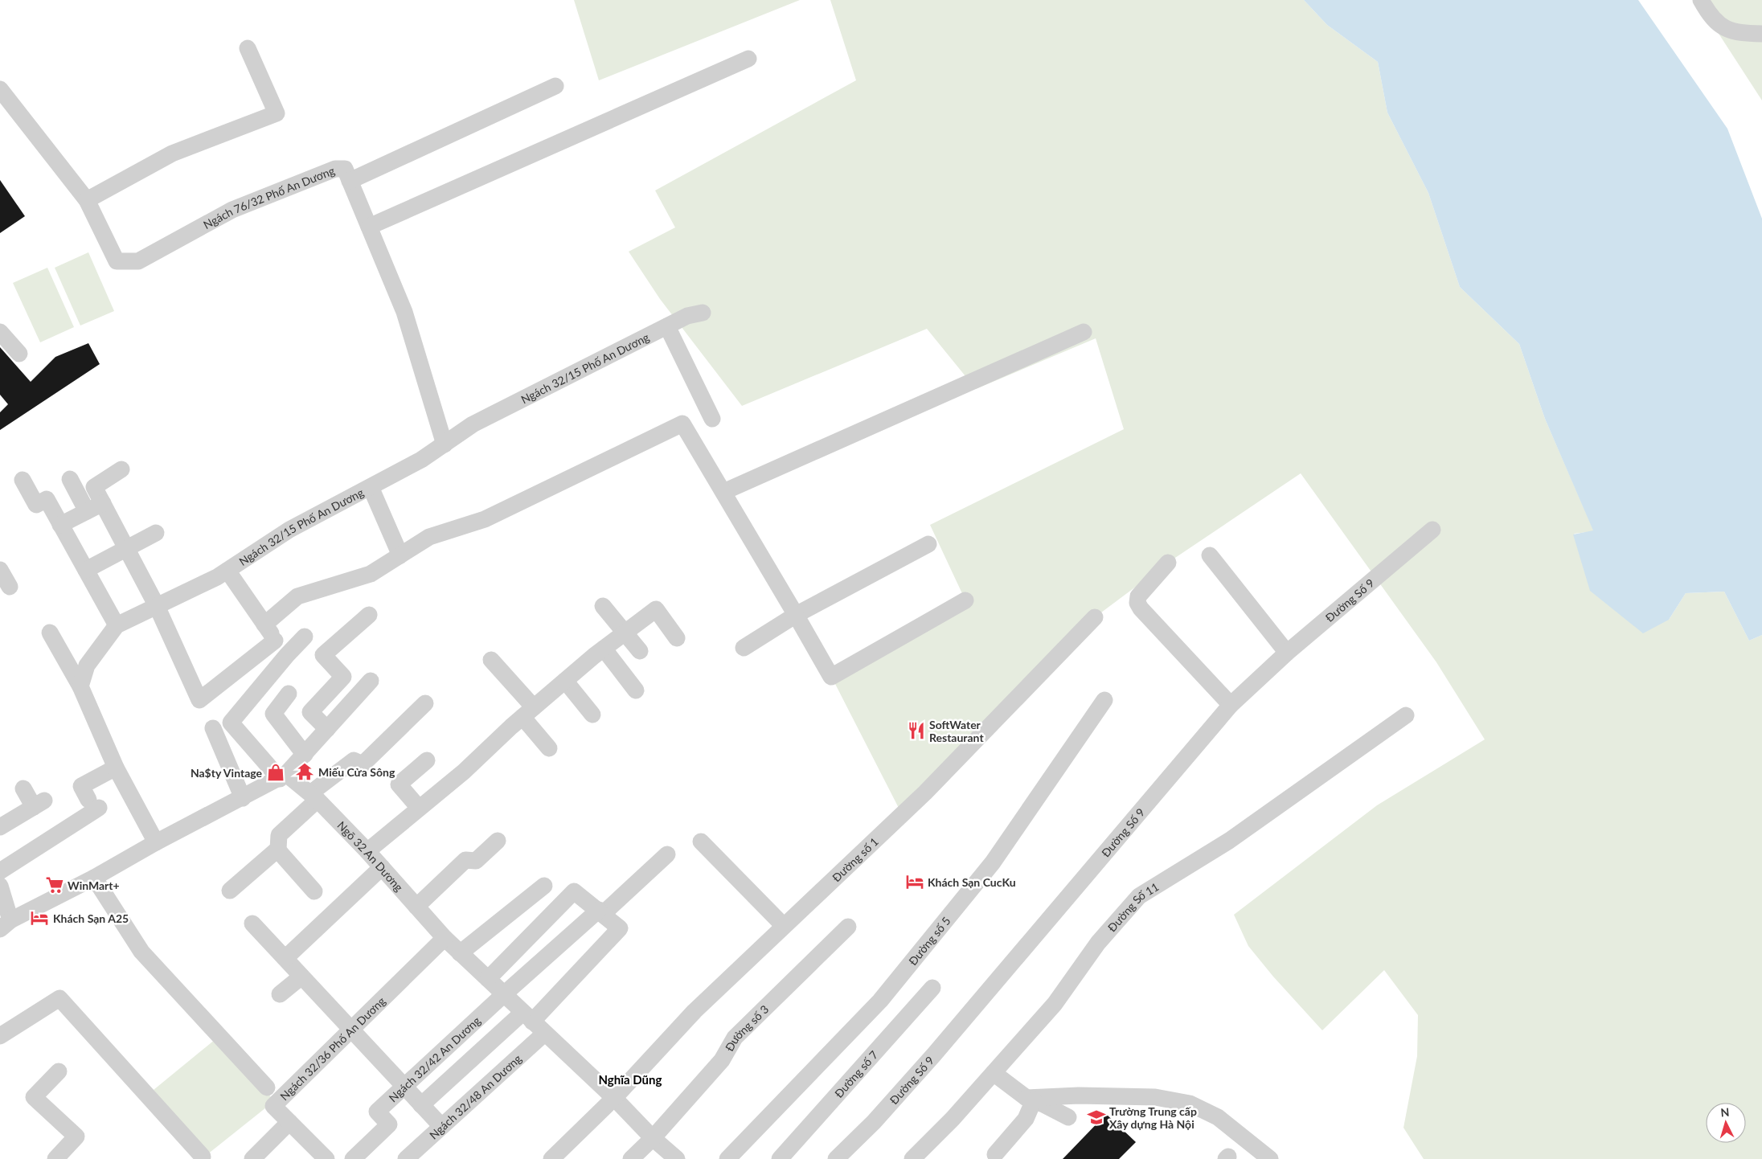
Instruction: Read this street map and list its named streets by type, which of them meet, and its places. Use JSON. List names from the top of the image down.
{
  "streets": {
    "street": [
      "Ngách 76/32 Phố An Dương",
      "Ngách 32/15 Phố An Dương",
      "Đường Số 9",
      "Ngõ 32 An Dương",
      "Đường số 1",
      "Đường Số 11",
      "Đường số 5",
      "Đường số 3",
      "Ngách 32/36 Phố An Dương",
      "Ngách 32/42 An Dương",
      "Đường số 7",
      "Ngách 32/48 An Dương"
    ]
  },
  "crossings": [
    ["Ngách 76/32 Phố An Dương", "Ngách 32/15 Phố An Dương"],
    ["Ngõ 32 An Dương", "Đường số 1"],
    ["Ngõ 32 An Dương", "Đường số 3"],
    ["Ngõ 32 An Dương", "Ngách 32/36 Phố An Dương"],
    ["Ngõ 32 An Dương", "Ngách 32/42 An Dương"],
    ["Ngõ 32 An Dương", "Ngách 32/48 An Dương"]
  ],
  "districts": ["Nghĩa Dũng"],
  "places": {
    "restaurant": ["SoftWater Restaurant"],
    "temple": ["Miếu Cửa Sông"],
    "shop": ["Na$ty Vintage"],
    "hotel": ["Khách Sạn CucKu", "Khách Sạn A25"],
    "supermarket": ["WinMart+"],
    "school or university": ["Trường Trung cấp Xây dựng Hà Nội"]
  },
  "north": "top"
}
